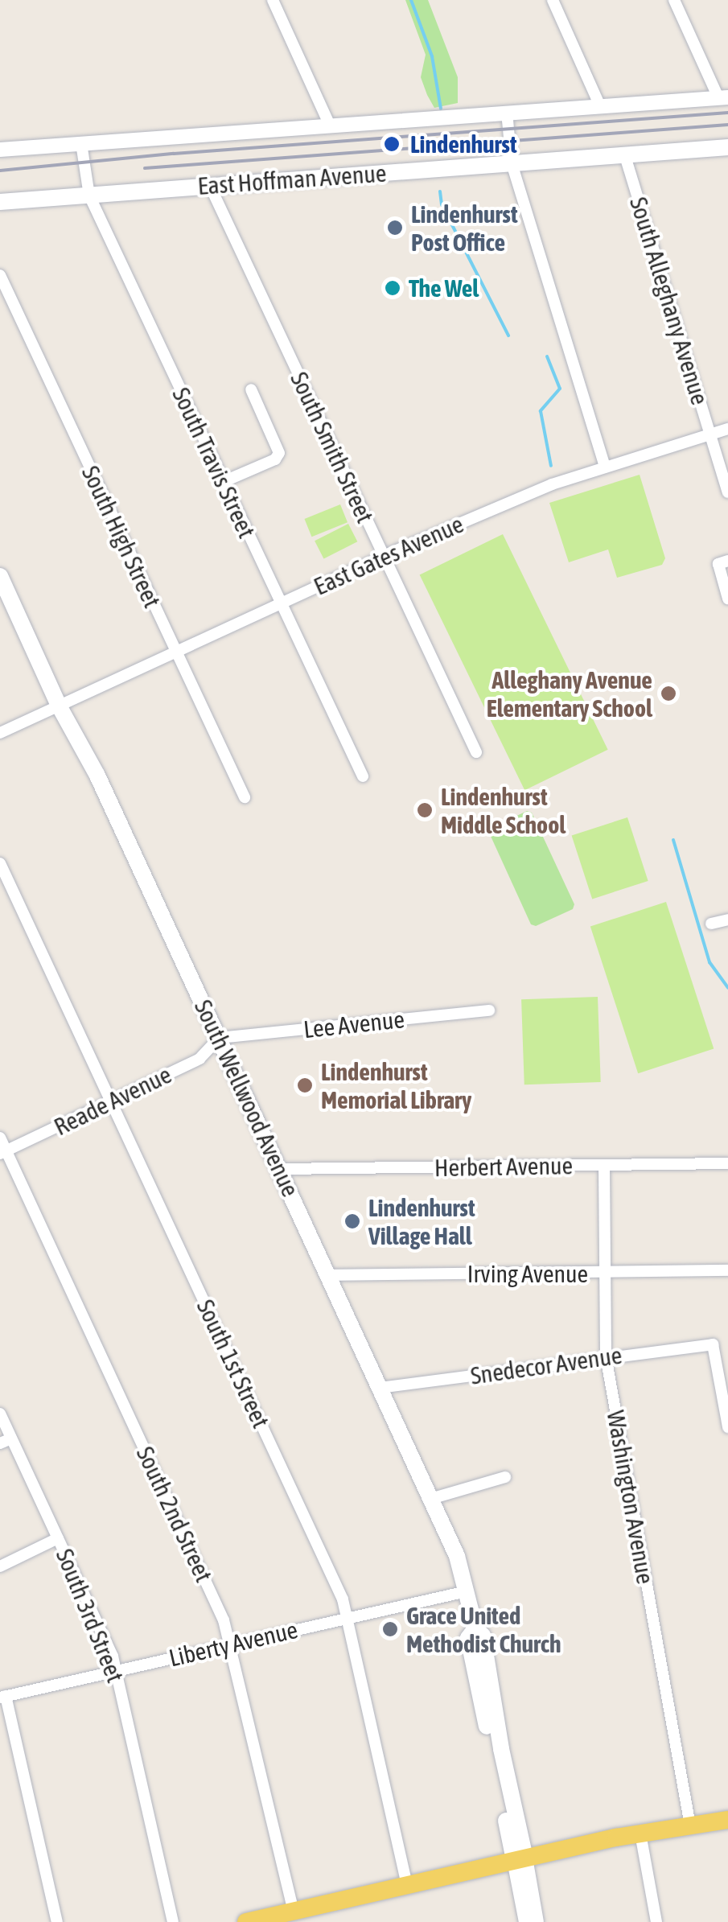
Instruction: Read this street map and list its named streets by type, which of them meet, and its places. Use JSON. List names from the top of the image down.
{
  "streets": {
    "main road": ["East Hoffman Avenue", "South Wellwood Avenue"],
    "street": [
      "South Alleghany Avenue",
      "South Smith Street",
      "South Travis Street",
      "South High Street",
      "East Gates Avenue",
      "Lee Avenue",
      "Reade Avenue",
      "Herbert Avenue",
      "Irving Avenue",
      "South 1st Street",
      "Snedecor Avenue",
      "Washington Avenue",
      "South 2nd Street",
      "South 3rd Street",
      "Liberty Avenue"
    ]
  },
  "crossings": [
    ["East Hoffman Avenue", "South Alleghany Avenue"],
    ["East Hoffman Avenue", "South Smith Street"],
    ["East Hoffman Avenue", "South Travis Street"],
    ["South Alleghany Avenue", "East Gates Avenue"],
    ["South Smith Street", "East Gates Avenue"],
    ["South Travis Street", "East Gates Avenue"],
    ["South High Street", "East Gates Avenue"],
    ["East Gates Avenue", "South Wellwood Avenue"],
    ["Lee Avenue", "South Wellwood Avenue"],
    ["Lee Avenue", "Reade Avenue"],
    ["South Wellwood Avenue", "Reade Avenue"],
    ["South Wellwood Avenue", "Herbert Avenue"],
    ["South Wellwood Avenue", "Irving Avenue"],
    ["South Wellwood Avenue", "Snedecor Avenue"],
    ["South Wellwood Avenue", "Liberty Avenue"],
    ["Reade Avenue", "South 1st Street"],
    ["Reade Avenue", "South 2nd Street"],
    ["Herbert Avenue", "Washington Avenue"],
    ["Irving Avenue", "Washington Avenue"],
    ["South 1st Street", "Liberty Avenue"],
    ["Snedecor Avenue", "Washington Avenue"],
    ["South 2nd Street", "Liberty Avenue"],
    ["South 3rd Street", "Liberty Avenue"]
  ],
  "places": [
    "Lindenhurst",
    "Lindenhurst Post Office",
    "The Wel",
    "Alleghany Avenue Elementary School",
    "Lindenhurst Middle School",
    "Lindenhurst Memorial Library",
    "Lindenhurst Village Hall",
    "Grace United Methodist Church"
  ]
}
